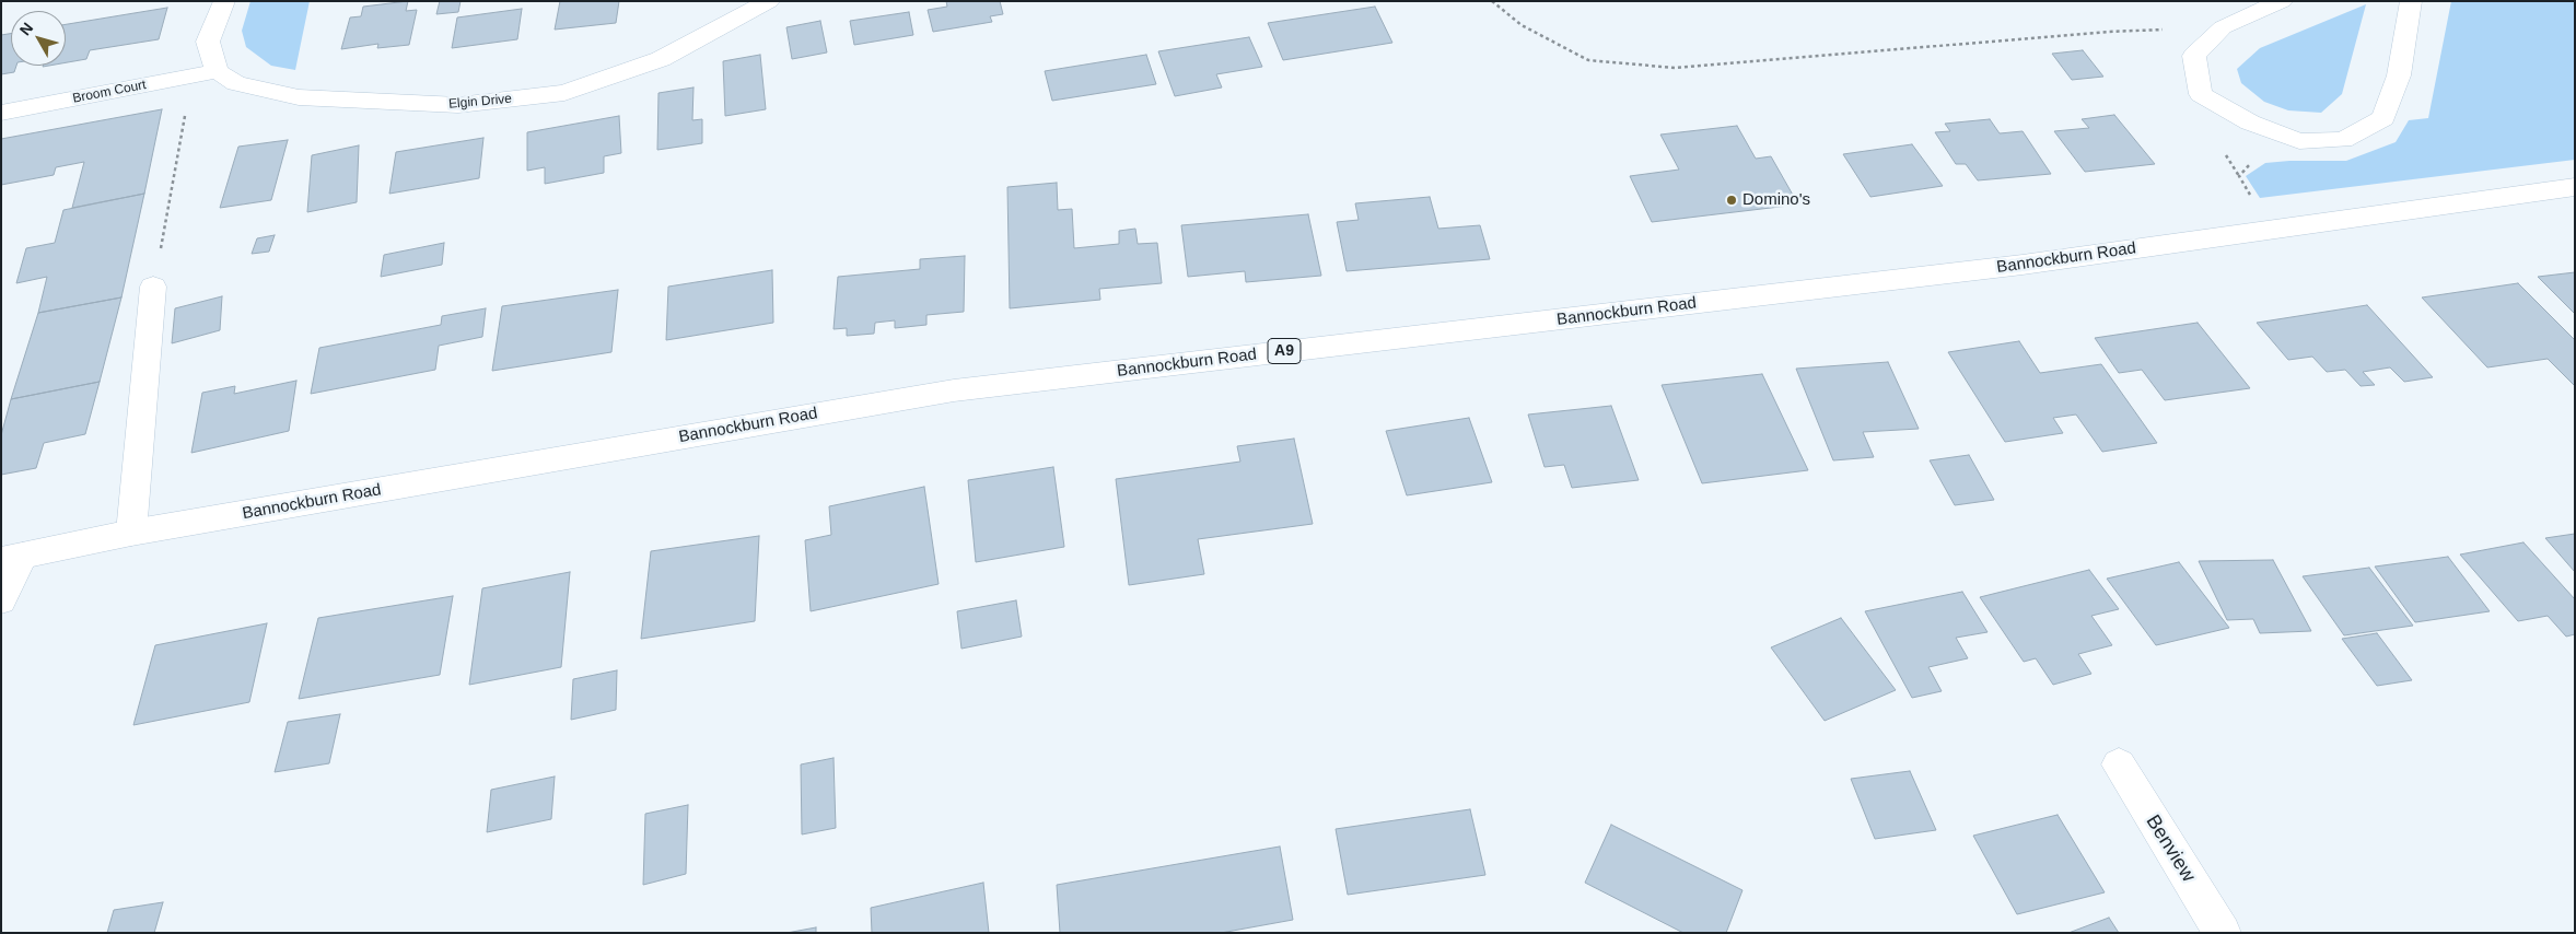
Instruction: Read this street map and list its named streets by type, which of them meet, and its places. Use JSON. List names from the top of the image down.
{
  "streets": {
    "main road": [
      "Broom Court",
      "Elgin Drive",
      "Bannockburn Road",
      "A9",
      "Benview"
    ]
  },
  "crossings": [
    ["Broom Court", "Elgin Drive"]
  ],
  "places": ["Domino's"],
  "north": "top left"
}
